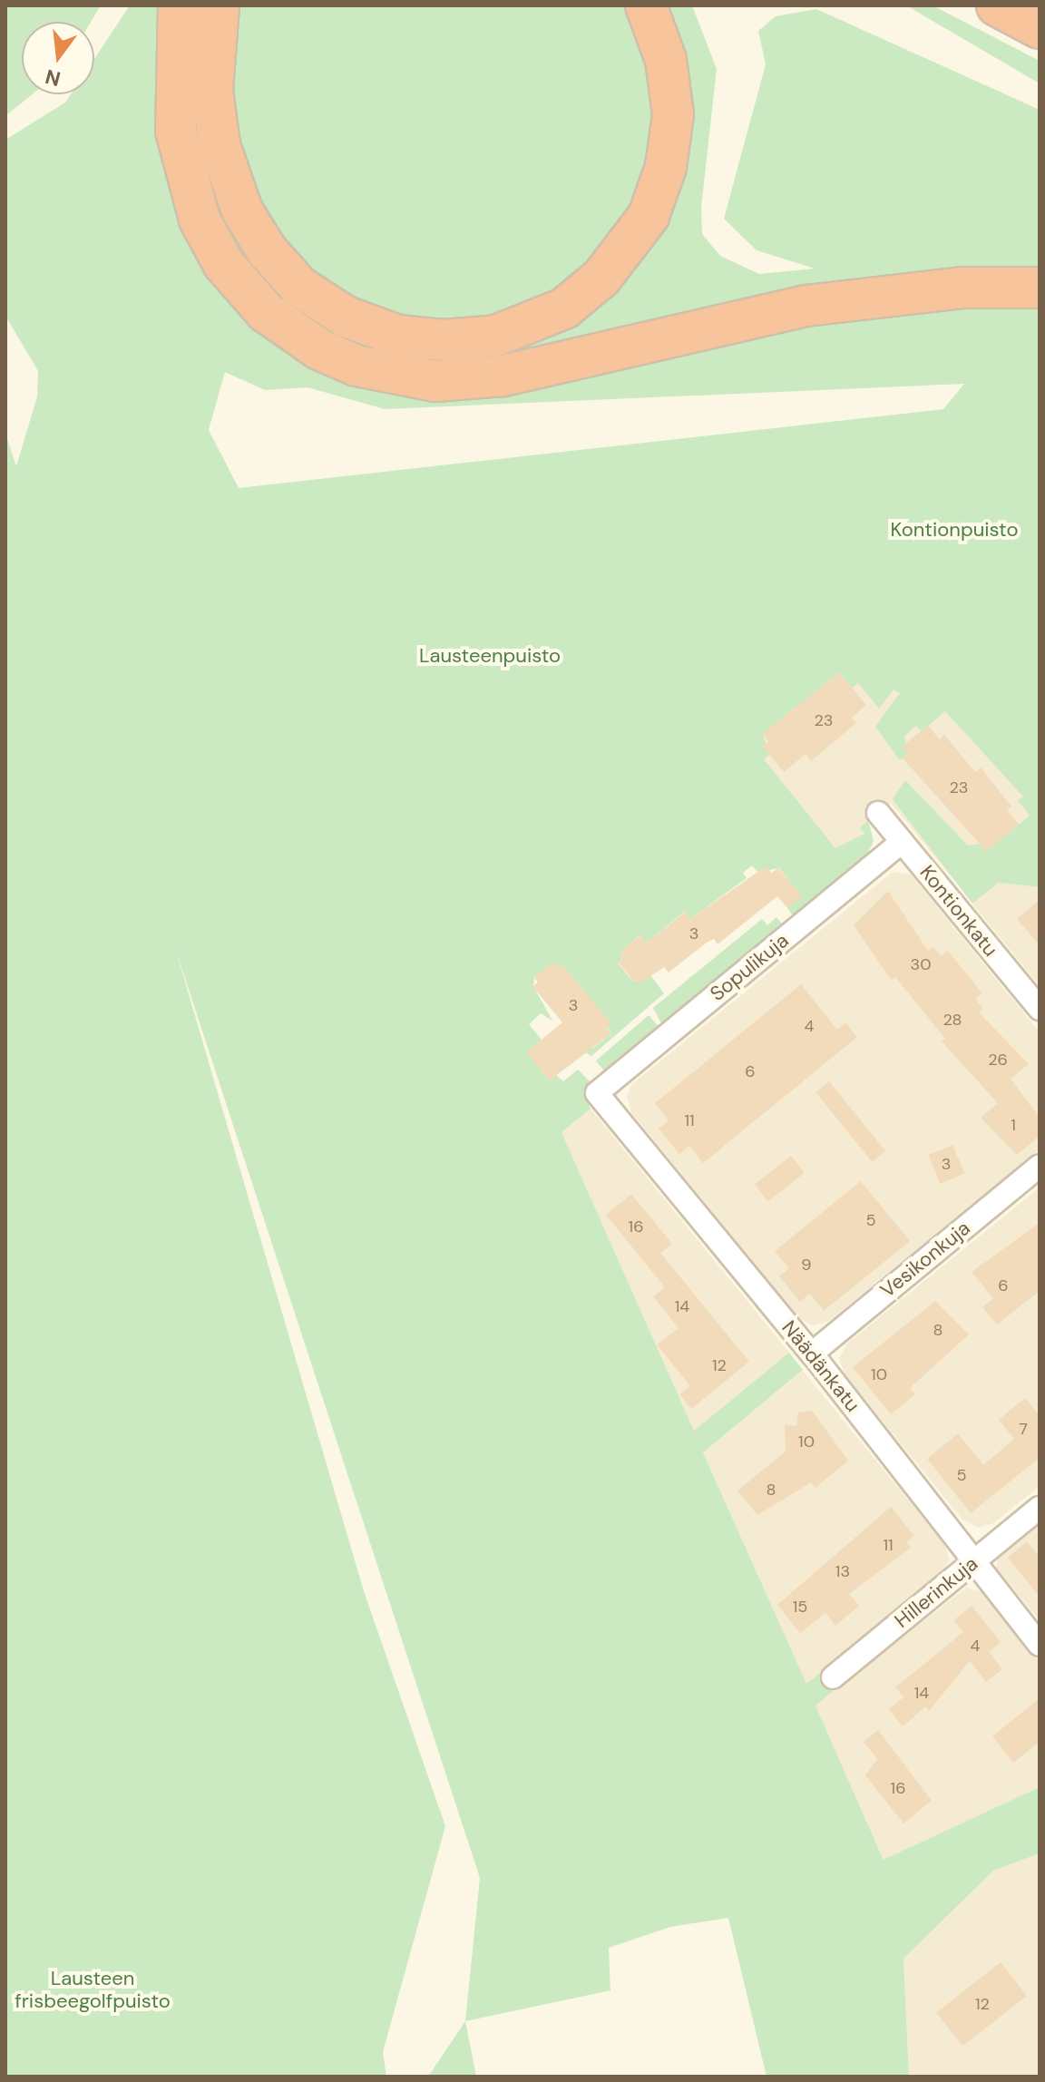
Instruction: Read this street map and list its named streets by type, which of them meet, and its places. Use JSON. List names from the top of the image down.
{
  "streets": {
    "street": [
      "Kontionkatu",
      "Sopulikuja",
      "Vesikonkuja",
      "Näädänkatu",
      "Hillerinkuja"
    ]
  },
  "crossings": [
    ["Kontionkatu", "Sopulikuja"],
    ["Sopulikuja", "Näädänkatu"],
    ["Vesikonkuja", "Näädänkatu"],
    ["Näädänkatu", "Hillerinkuja"]
  ],
  "parks": ["Kontionpuisto", "Lausteenpuisto", "Lausteen frisbeegolfpuisto"],
  "house_numbers": [
    "23",
    "23",
    "3",
    "30",
    "3",
    "28",
    "4",
    "26",
    "6",
    "11",
    "1",
    "3",
    "5",
    "16",
    "9",
    "6",
    "14",
    "8",
    "12",
    "10",
    "7",
    "10",
    "5",
    "8",
    "11",
    "13",
    "15",
    "4",
    "14",
    "16",
    "12"
  ],
  "north": "bottom"
}
